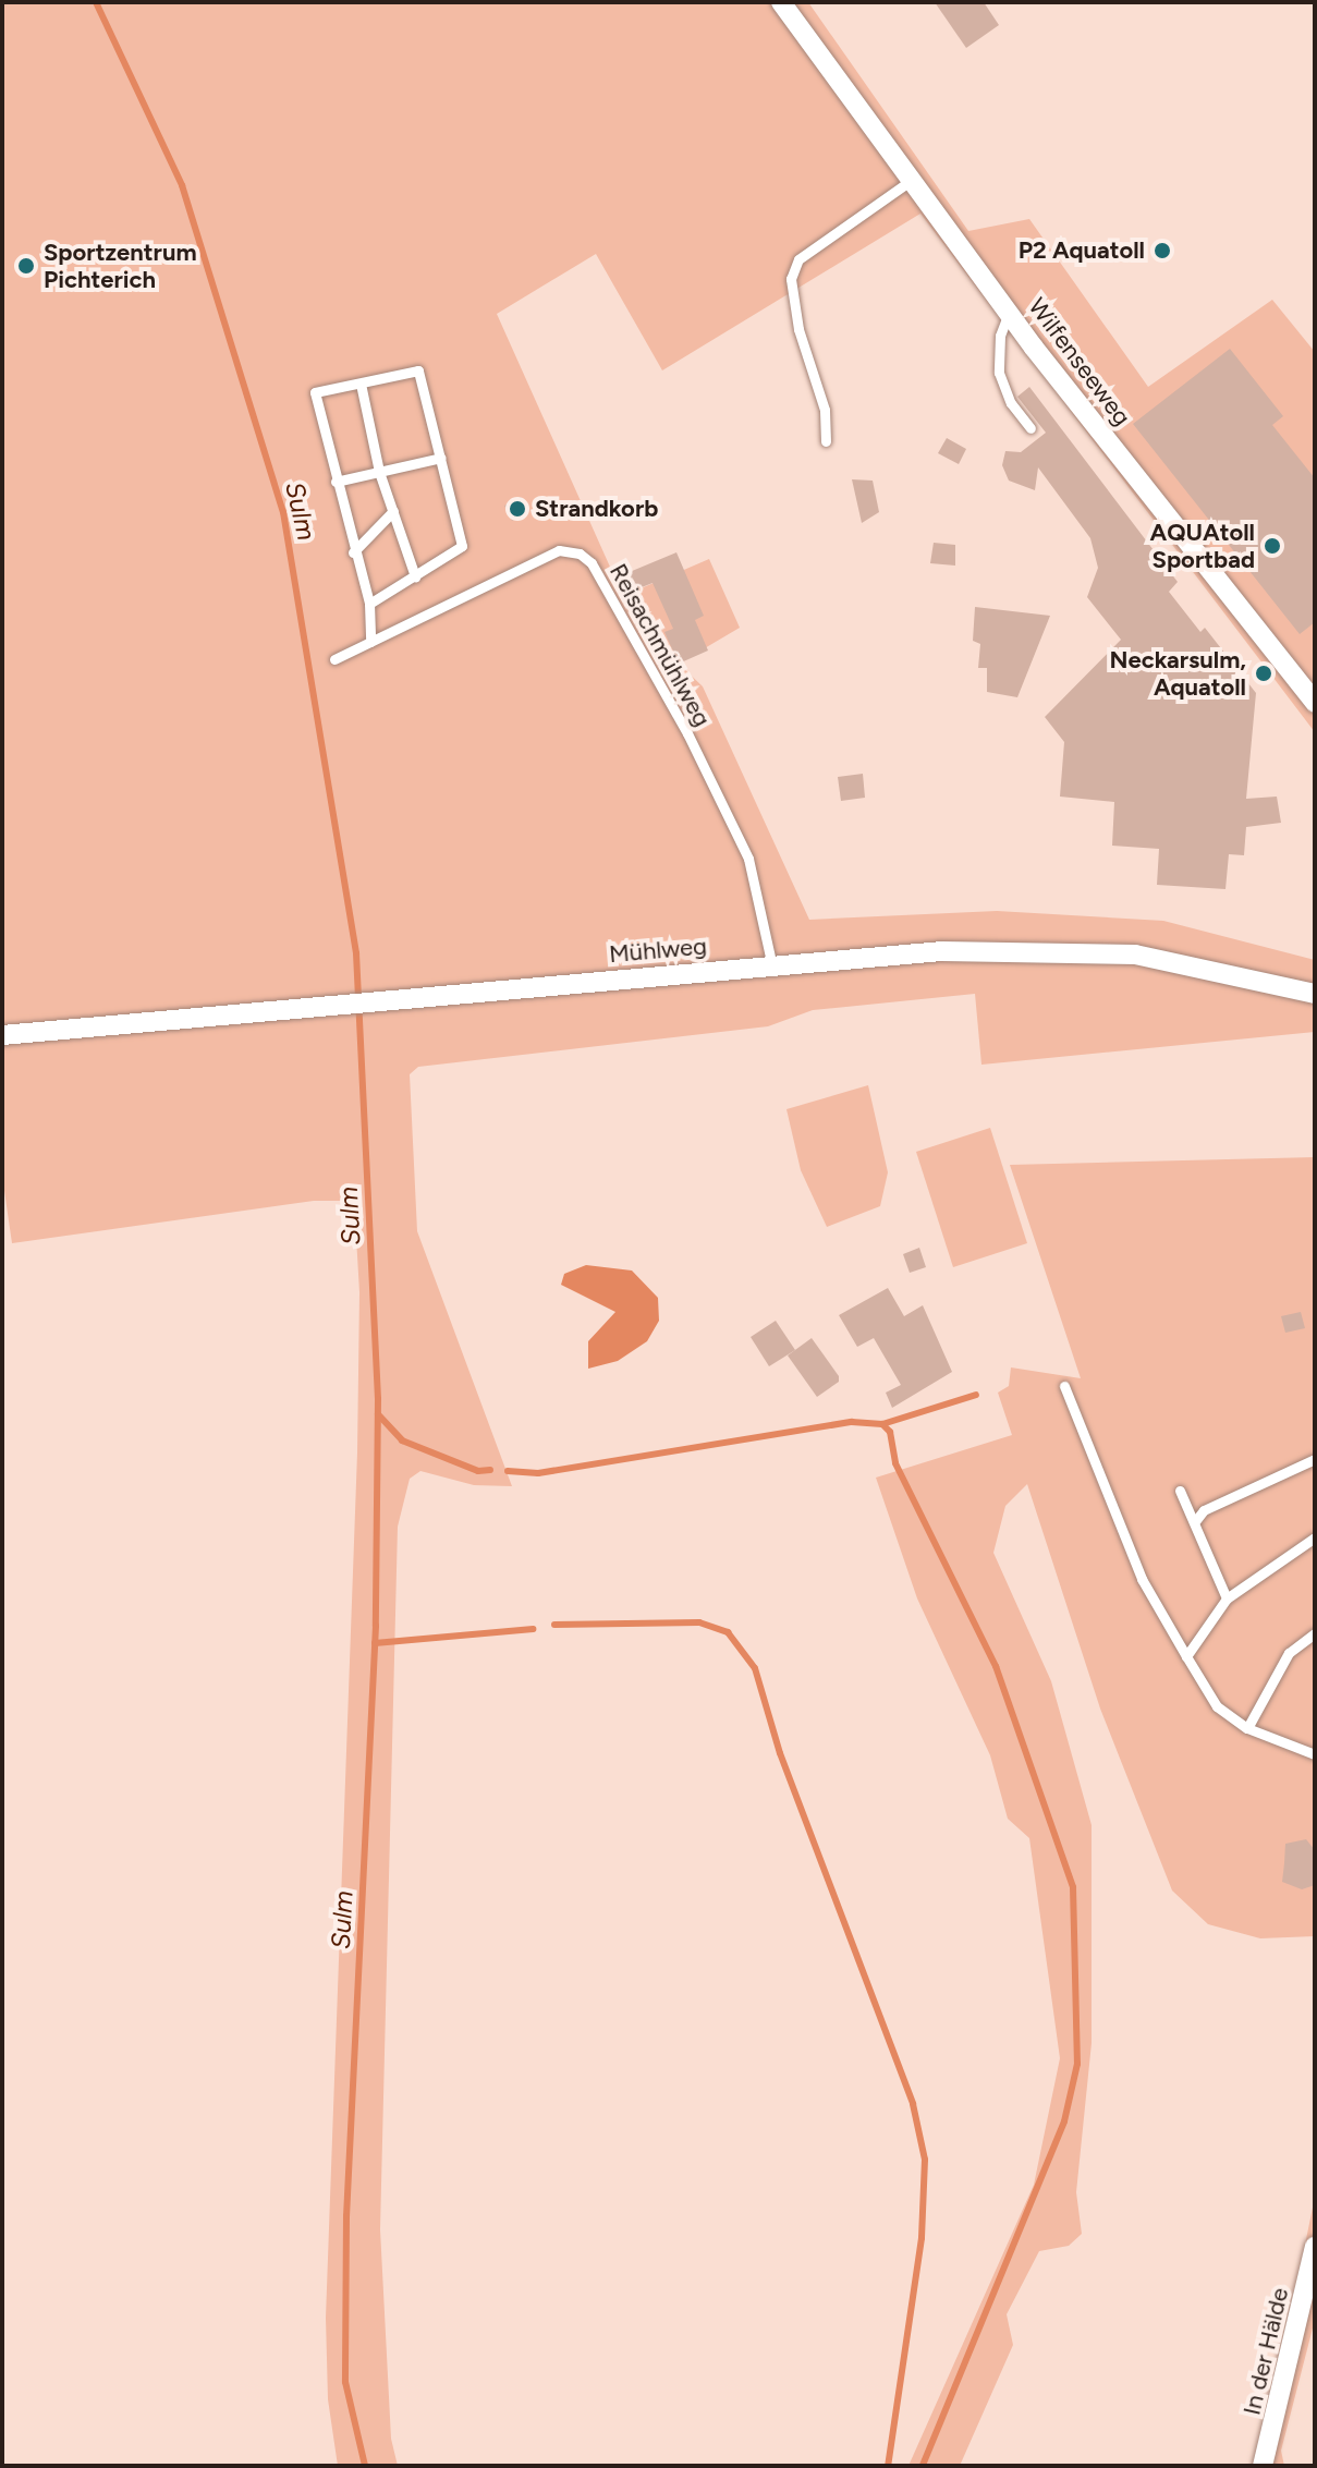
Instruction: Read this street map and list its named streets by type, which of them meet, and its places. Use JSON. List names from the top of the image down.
{
  "streets": {
    "street": ["Wilfenseeweg", "Mühlweg", "In der Hälde"],
    "lane": ["Reisachmühlweg"]
  },
  "crossings": [
    ["Reisachmühlweg", "Mühlweg"]
  ],
  "water": ["Sulm"],
  "places": [
    "P2 Aquatoll",
    "Sportzentrum Pichterich",
    "Strandkorb",
    "AQUAtoll Sportbad",
    "Neckarsulm, Aquatoll"
  ]
}
